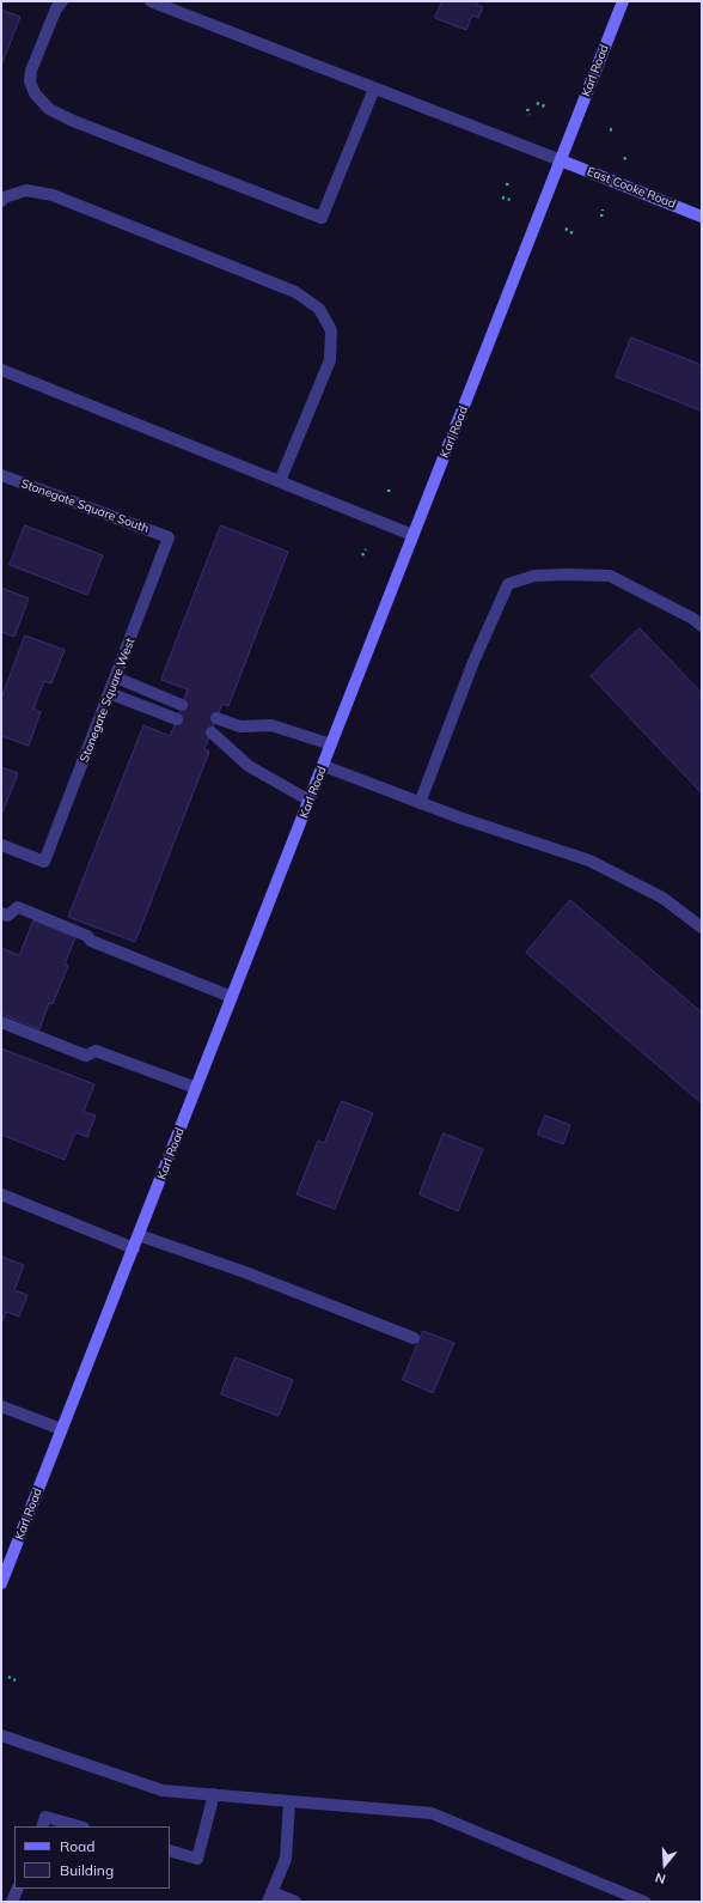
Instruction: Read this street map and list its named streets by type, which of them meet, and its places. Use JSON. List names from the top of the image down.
{
  "streets": {
    "main road": ["Karl Road", "East Cooke Road"],
    "lane": ["Stonegate Square South", "Stonegate Square West"]
  },
  "crossings": [
    ["Karl Road", "East Cooke Road"],
    ["Stonegate Square South", "Stonegate Square West"]
  ],
  "legend": ["Road", "Building"],
  "north": "bottom"
}
